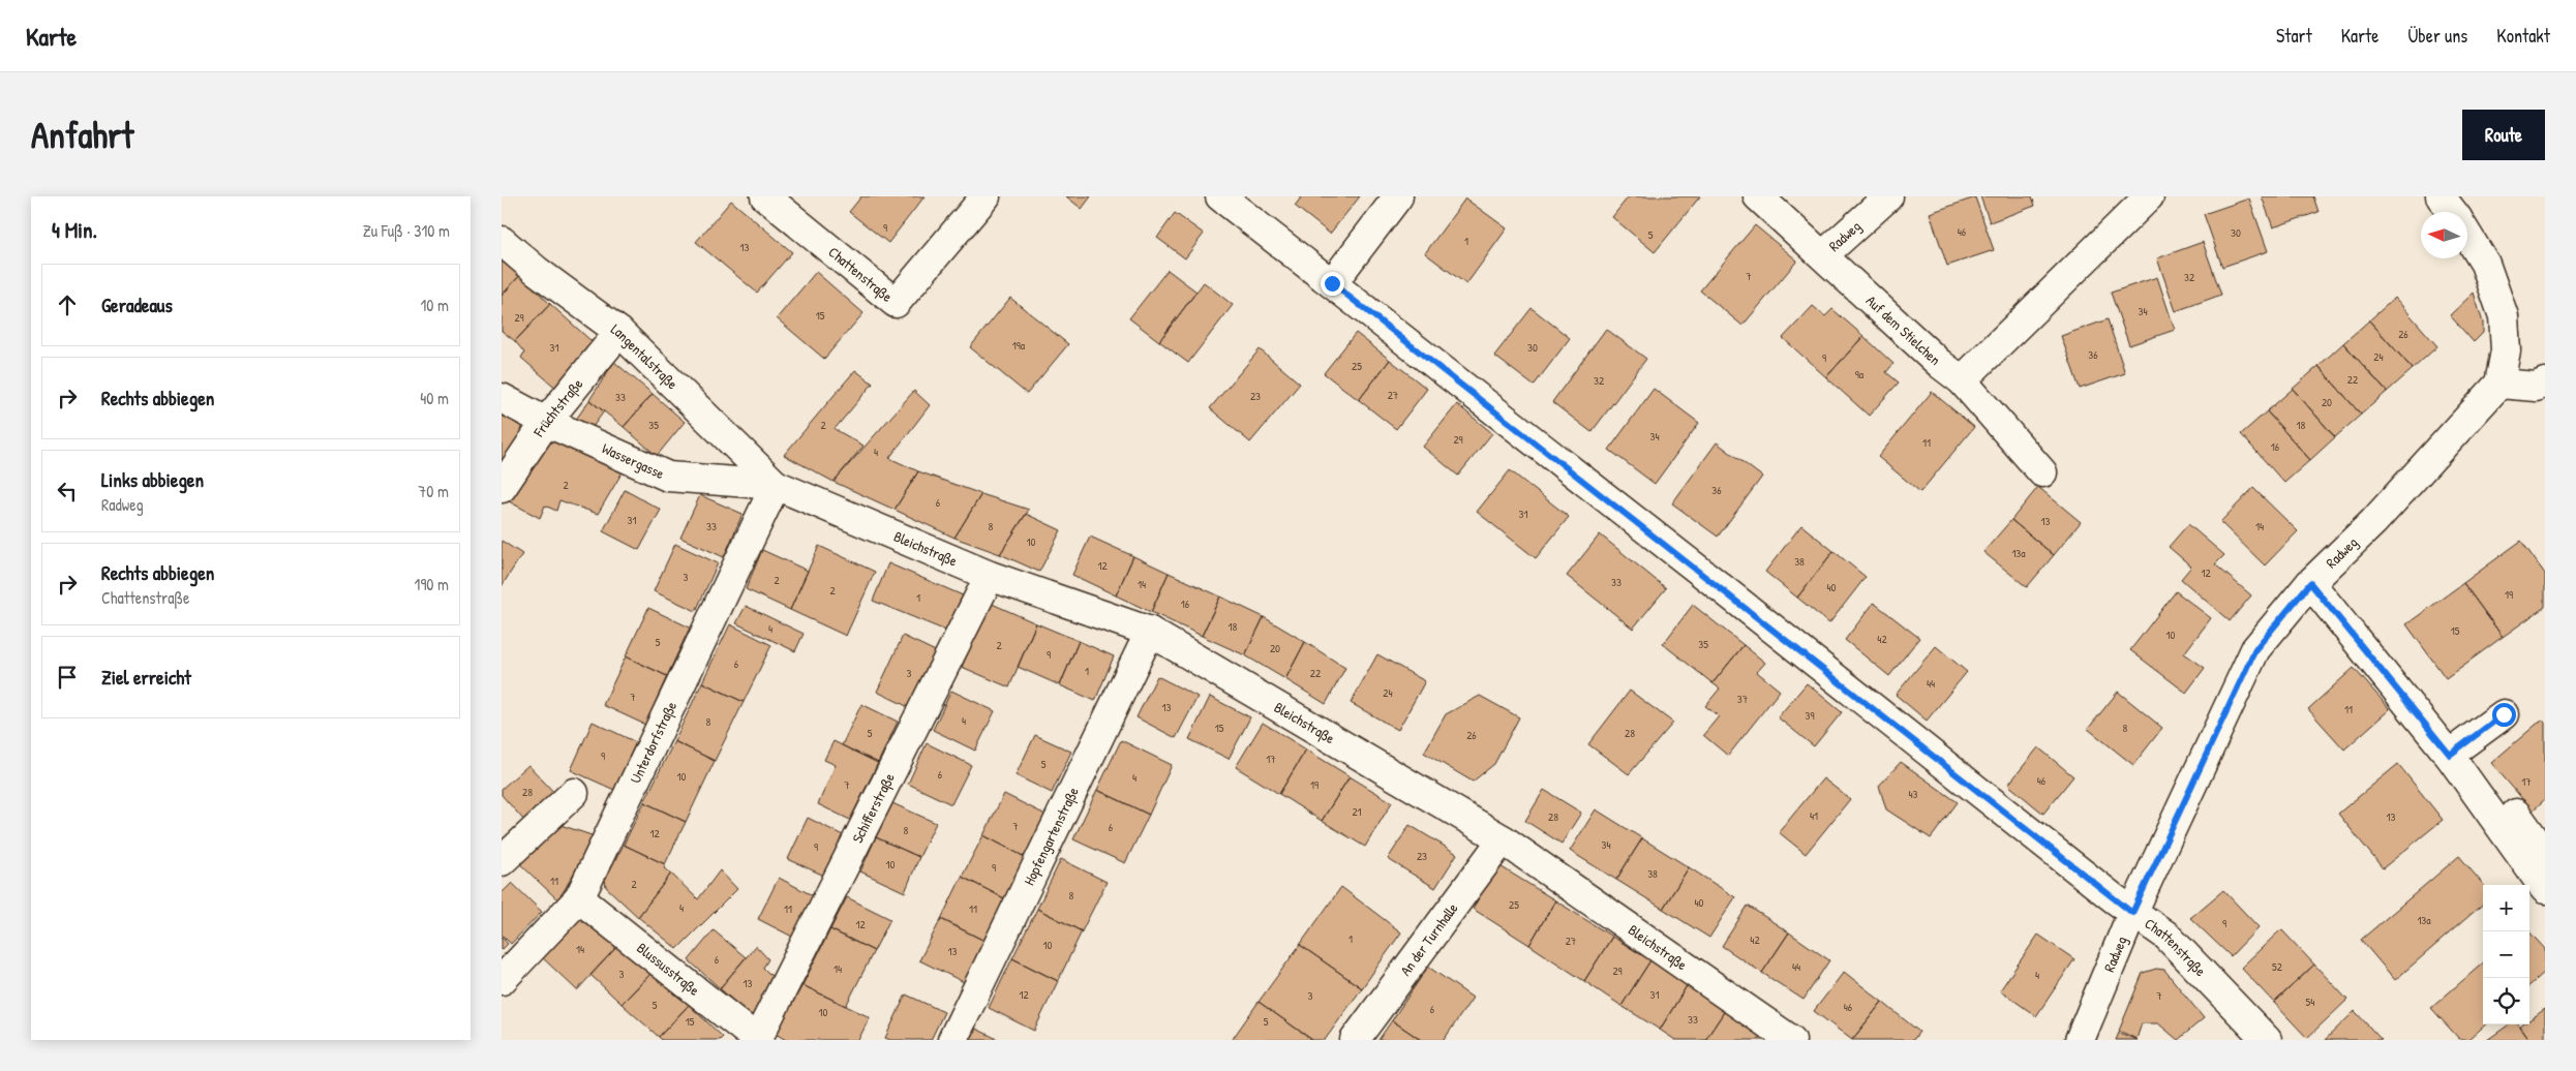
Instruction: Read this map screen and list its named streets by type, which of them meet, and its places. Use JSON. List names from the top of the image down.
{
  "streets": {
    "street": [
      "Radweg",
      "Chattenstraße",
      "Auf dem Stielchen",
      "Langentalstraße",
      "Früchtstraße",
      "Wassergasse",
      "Bleichstraße",
      "Unterdorfstraße",
      "Schifferstraße",
      "Hopfengartenstraße",
      "An der Turnhalle",
      "Blussusstraße"
    ]
  },
  "crossings": [
    ["Radweg", "Chattenstraße"],
    ["Radweg", "Auf dem Stielchen"],
    ["Langentalstraße", "Früchtstraße"],
    ["Langentalstraße", "Wassergasse"],
    ["Langentalstraße", "Bleichstraße"],
    ["Langentalstraße", "Unterdorfstraße"],
    ["Früchtstraße", "Wassergasse"],
    ["Wassergasse", "Bleichstraße"],
    ["Wassergasse", "Unterdorfstraße"],
    ["Bleichstraße", "Unterdorfstraße"],
    ["Bleichstraße", "Schifferstraße"],
    ["Bleichstraße", "Hopfengartenstraße"],
    ["Bleichstraße", "An der Turnhalle"],
    ["Unterdorfstraße", "Blussusstraße"],
    ["Schifferstraße", "Blussusstraße"]
  ],
  "house_numbers": [
    "9",
    "46",
    "30",
    "5",
    "1",
    "13",
    "7",
    "32",
    "34",
    "15",
    "29",
    "26",
    "19a",
    "31",
    "30",
    "36",
    "24",
    "9",
    "25",
    "9a",
    "22",
    "32",
    "27",
    "23",
    "33",
    "20",
    "35",
    "2",
    "18",
    "34",
    "29",
    "11",
    "16",
    "4",
    "2",
    "36",
    "6",
    "31",
    "31",
    "13",
    "33",
    "8",
    "14",
    "10",
    "13a",
    "38",
    "12",
    "12",
    "3",
    "2",
    "33",
    "14",
    "40",
    "2",
    "19",
    "1",
    "16",
    "18",
    "4",
    "15",
    "10",
    "42",
    "5",
    "35",
    "2",
    "20",
    "9",
    "6",
    "1",
    "3",
    "22",
    "44",
    "24",
    "7",
    "37",
    "13",
    "11",
    "39",
    "4",
    "8",
    "15",
    "8",
    "5",
    "28",
    "26",
    "9",
    "17",
    "5",
    "6",
    "10",
    "4",
    "46",
    "17",
    "7",
    "19",
    "28",
    "43",
    "21",
    "41",
    "28",
    "13",
    "7",
    "6",
    "8",
    "12",
    "34",
    "9",
    "23",
    "10",
    "9",
    "38",
    "11",
    "2",
    "8",
    "40",
    "25",
    "4",
    "11",
    "11",
    "13a",
    "9",
    "12",
    "1",
    "42",
    "27",
    "10",
    "14",
    "13",
    "6",
    "44",
    "52",
    "14",
    "29",
    "3",
    "4",
    "13",
    "12",
    "31",
    "3",
    "7",
    "54",
    "5",
    "46",
    "6",
    "10",
    "33",
    "15",
    "5"
  ],
  "north": "left",
  "page": {
    "header": "Karte",
    "nav": [
      "Start",
      "Karte",
      "Über uns",
      "Kontakt"
    ],
    "buttons": "Route",
    "title": "Anfahrt",
    "heading": ["4 Min.", "Zu Fuß · 310 m"],
    "list": [
      ["Geradeaus", "10 m"],
      ["Rechts abbiegen", "40 m"],
      ["Links abbiegen", "Radweg", "70 m"],
      ["Rechts abbiegen", "Chattenstraße", "190 m"],
      "Ziel erreicht"
    ],
    "map_buttons": ["+", "−"]
  }
}
